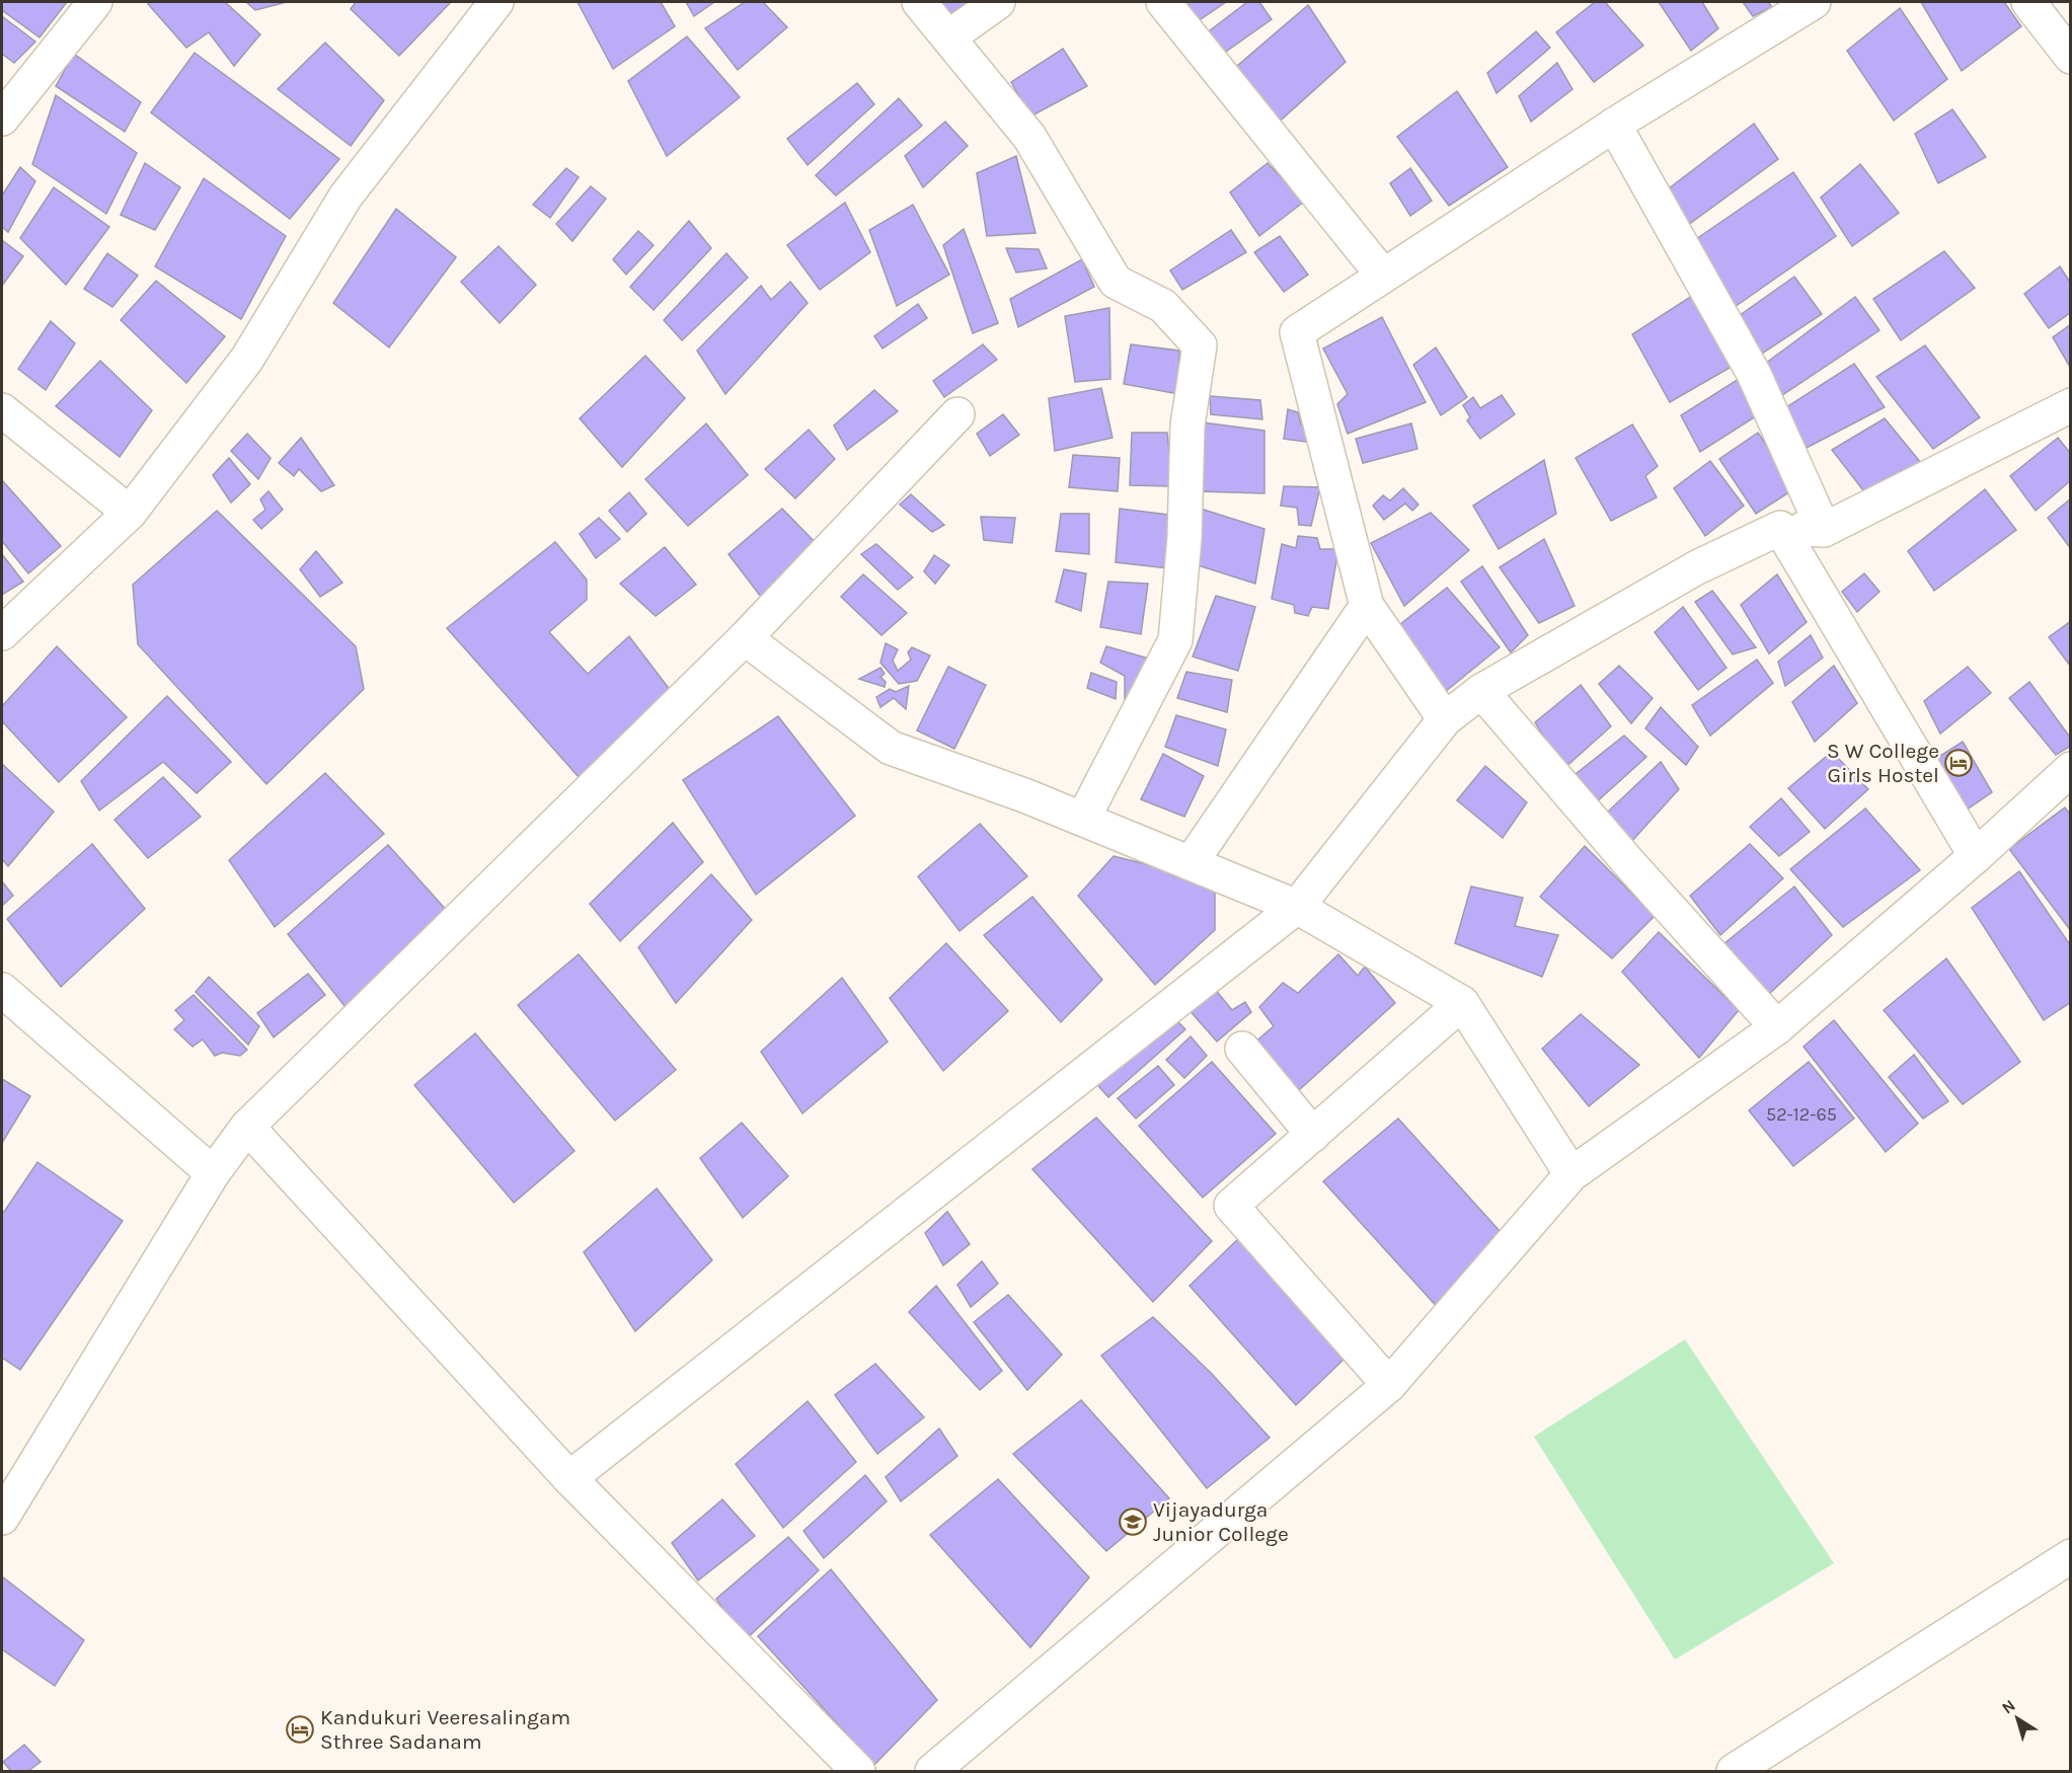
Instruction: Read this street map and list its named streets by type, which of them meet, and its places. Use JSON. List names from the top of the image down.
{
  "places": {
    "hotel": ["S W College Girls Hostel", "Kandukuri Veeresalingam Sthree Sadanam"],
    "school or university": ["Vijayadurga Junior College"]
  },
  "house_numbers": ["52-12-65"],
  "north": "top left"
}
